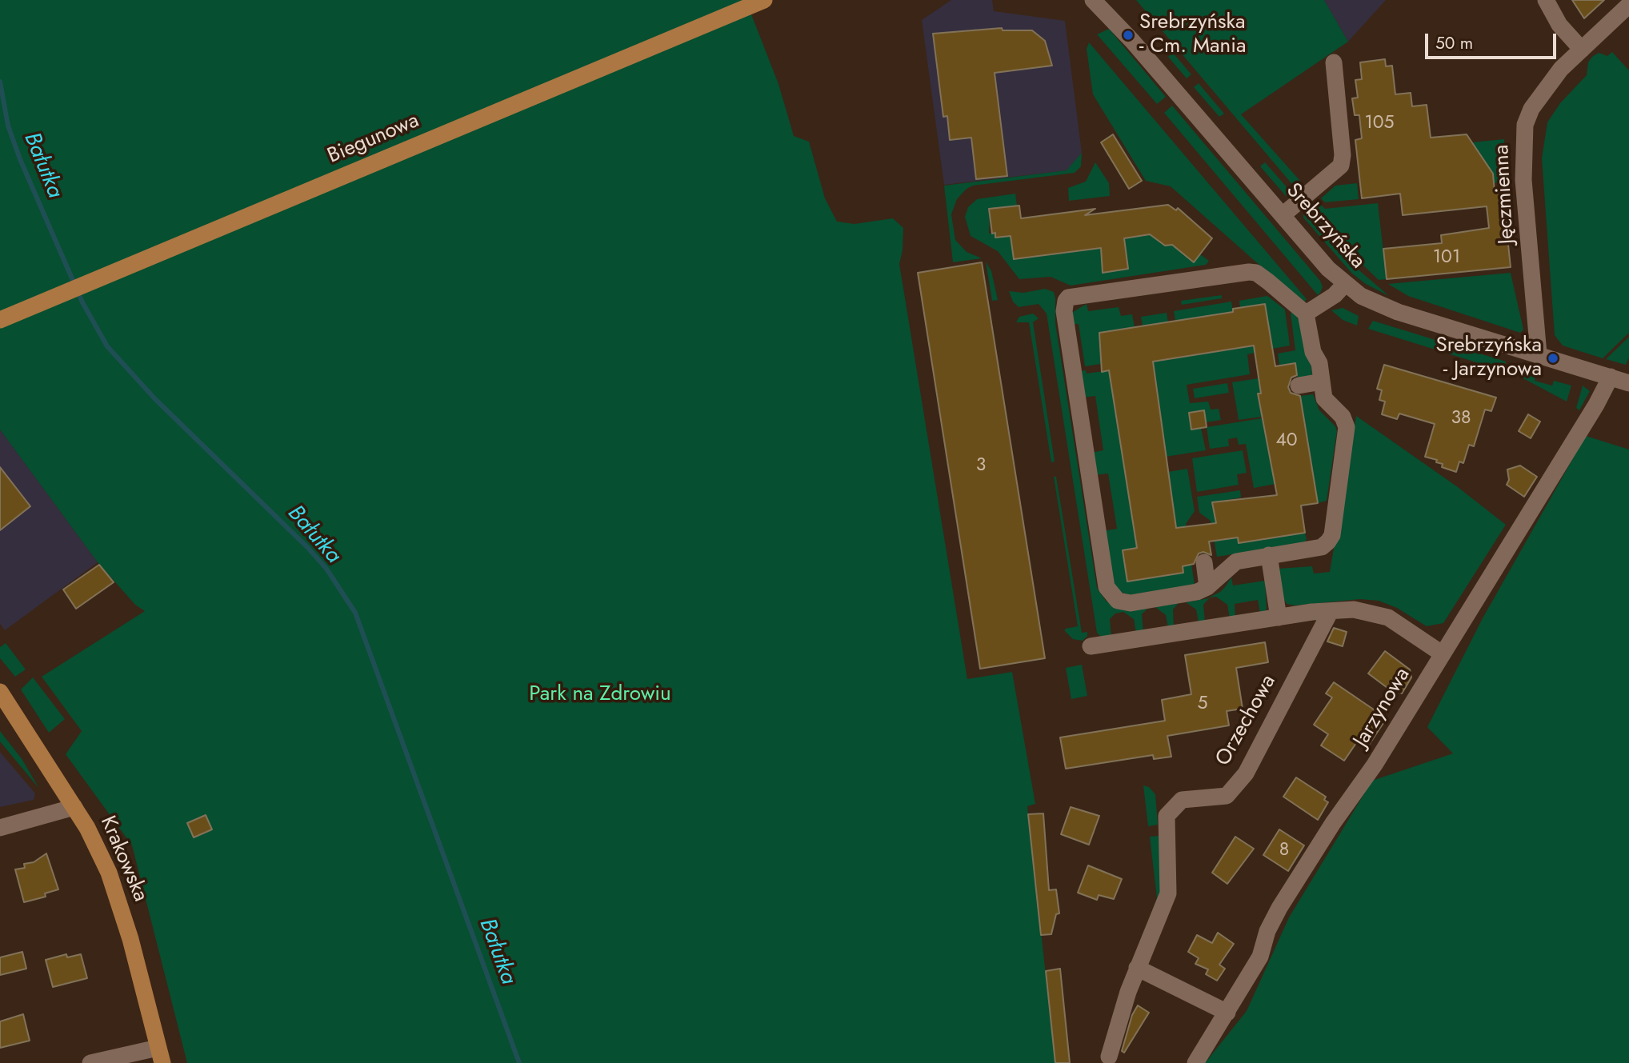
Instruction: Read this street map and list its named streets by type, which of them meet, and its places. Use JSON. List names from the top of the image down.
{
  "streets": {
    "main road": ["Biegunowa", "Krakowska"],
    "street": [
      "Jęczmienna",
      "Srebrzyńska",
      "Jarzynowa",
      "Orzechowa"
    ]
  },
  "crossings": [
    ["Jęczmienna", "Srebrzyńska"],
    ["Srebrzyńska", "Jarzynowa"]
  ],
  "water": ["Bałutka"],
  "parks": ["Park na Zdrowiu"],
  "places": ["Srebrzyńska - Cm. Mania", "Srebrzyńska - Jarzynowa"],
  "house_numbers": [
    "105",
    "101",
    "38",
    "40",
    "3",
    "5",
    "8"
  ],
  "scale_bar": "50 m"
}
